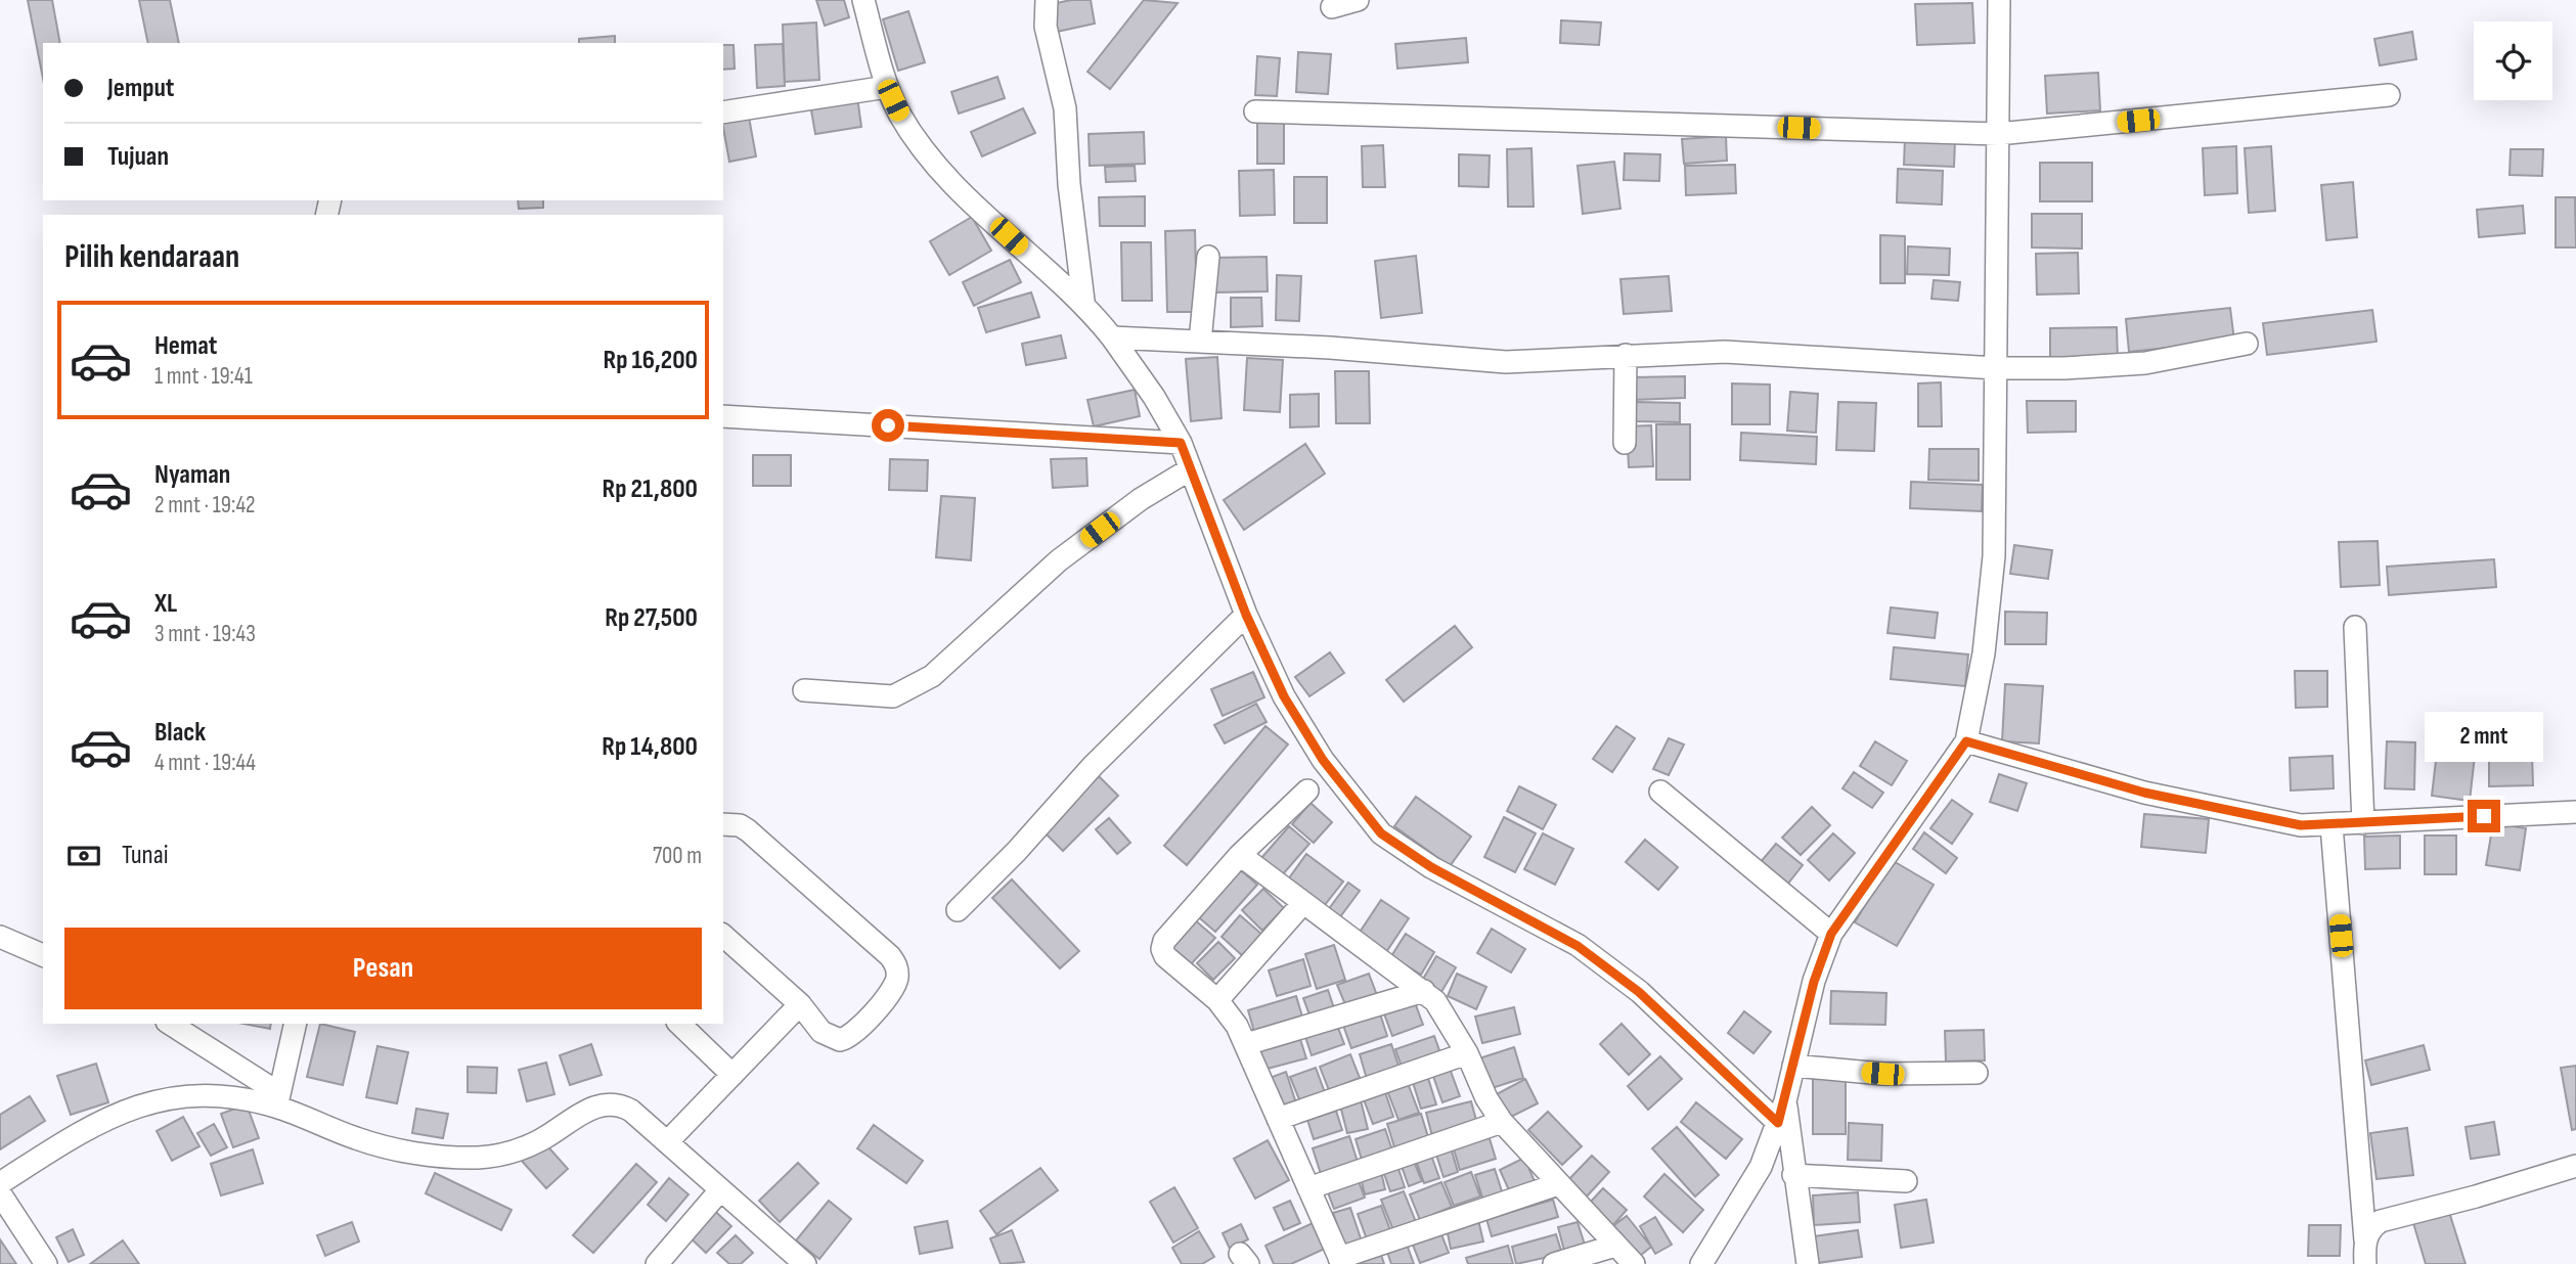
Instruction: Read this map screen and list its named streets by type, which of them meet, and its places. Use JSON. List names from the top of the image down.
{
  "page": {
    "banner": ["Jemput", "Tujuan"],
    "heading": "Pilih kendaraan",
    "list": [
      {
        "name": "Hemat",
        "note": "1 mnt · 19:41",
        "value": "Rp 16,200"
      },
      {
        "name": "Nyaman",
        "note": "2 mnt · 19:42",
        "value": "Rp 21,800"
      },
      {
        "name": "XL",
        "note": "3 mnt · 19:43",
        "value": "Rp 27,500"
      },
      {
        "name": "Black",
        "note": "4 mnt · 19:44",
        "value": "Rp 14,800"
      }
    ],
    "bubble": "2 mnt",
    "pay": ["Tunai", "700 m"],
    "buttons": "Pesan"
  }
}
